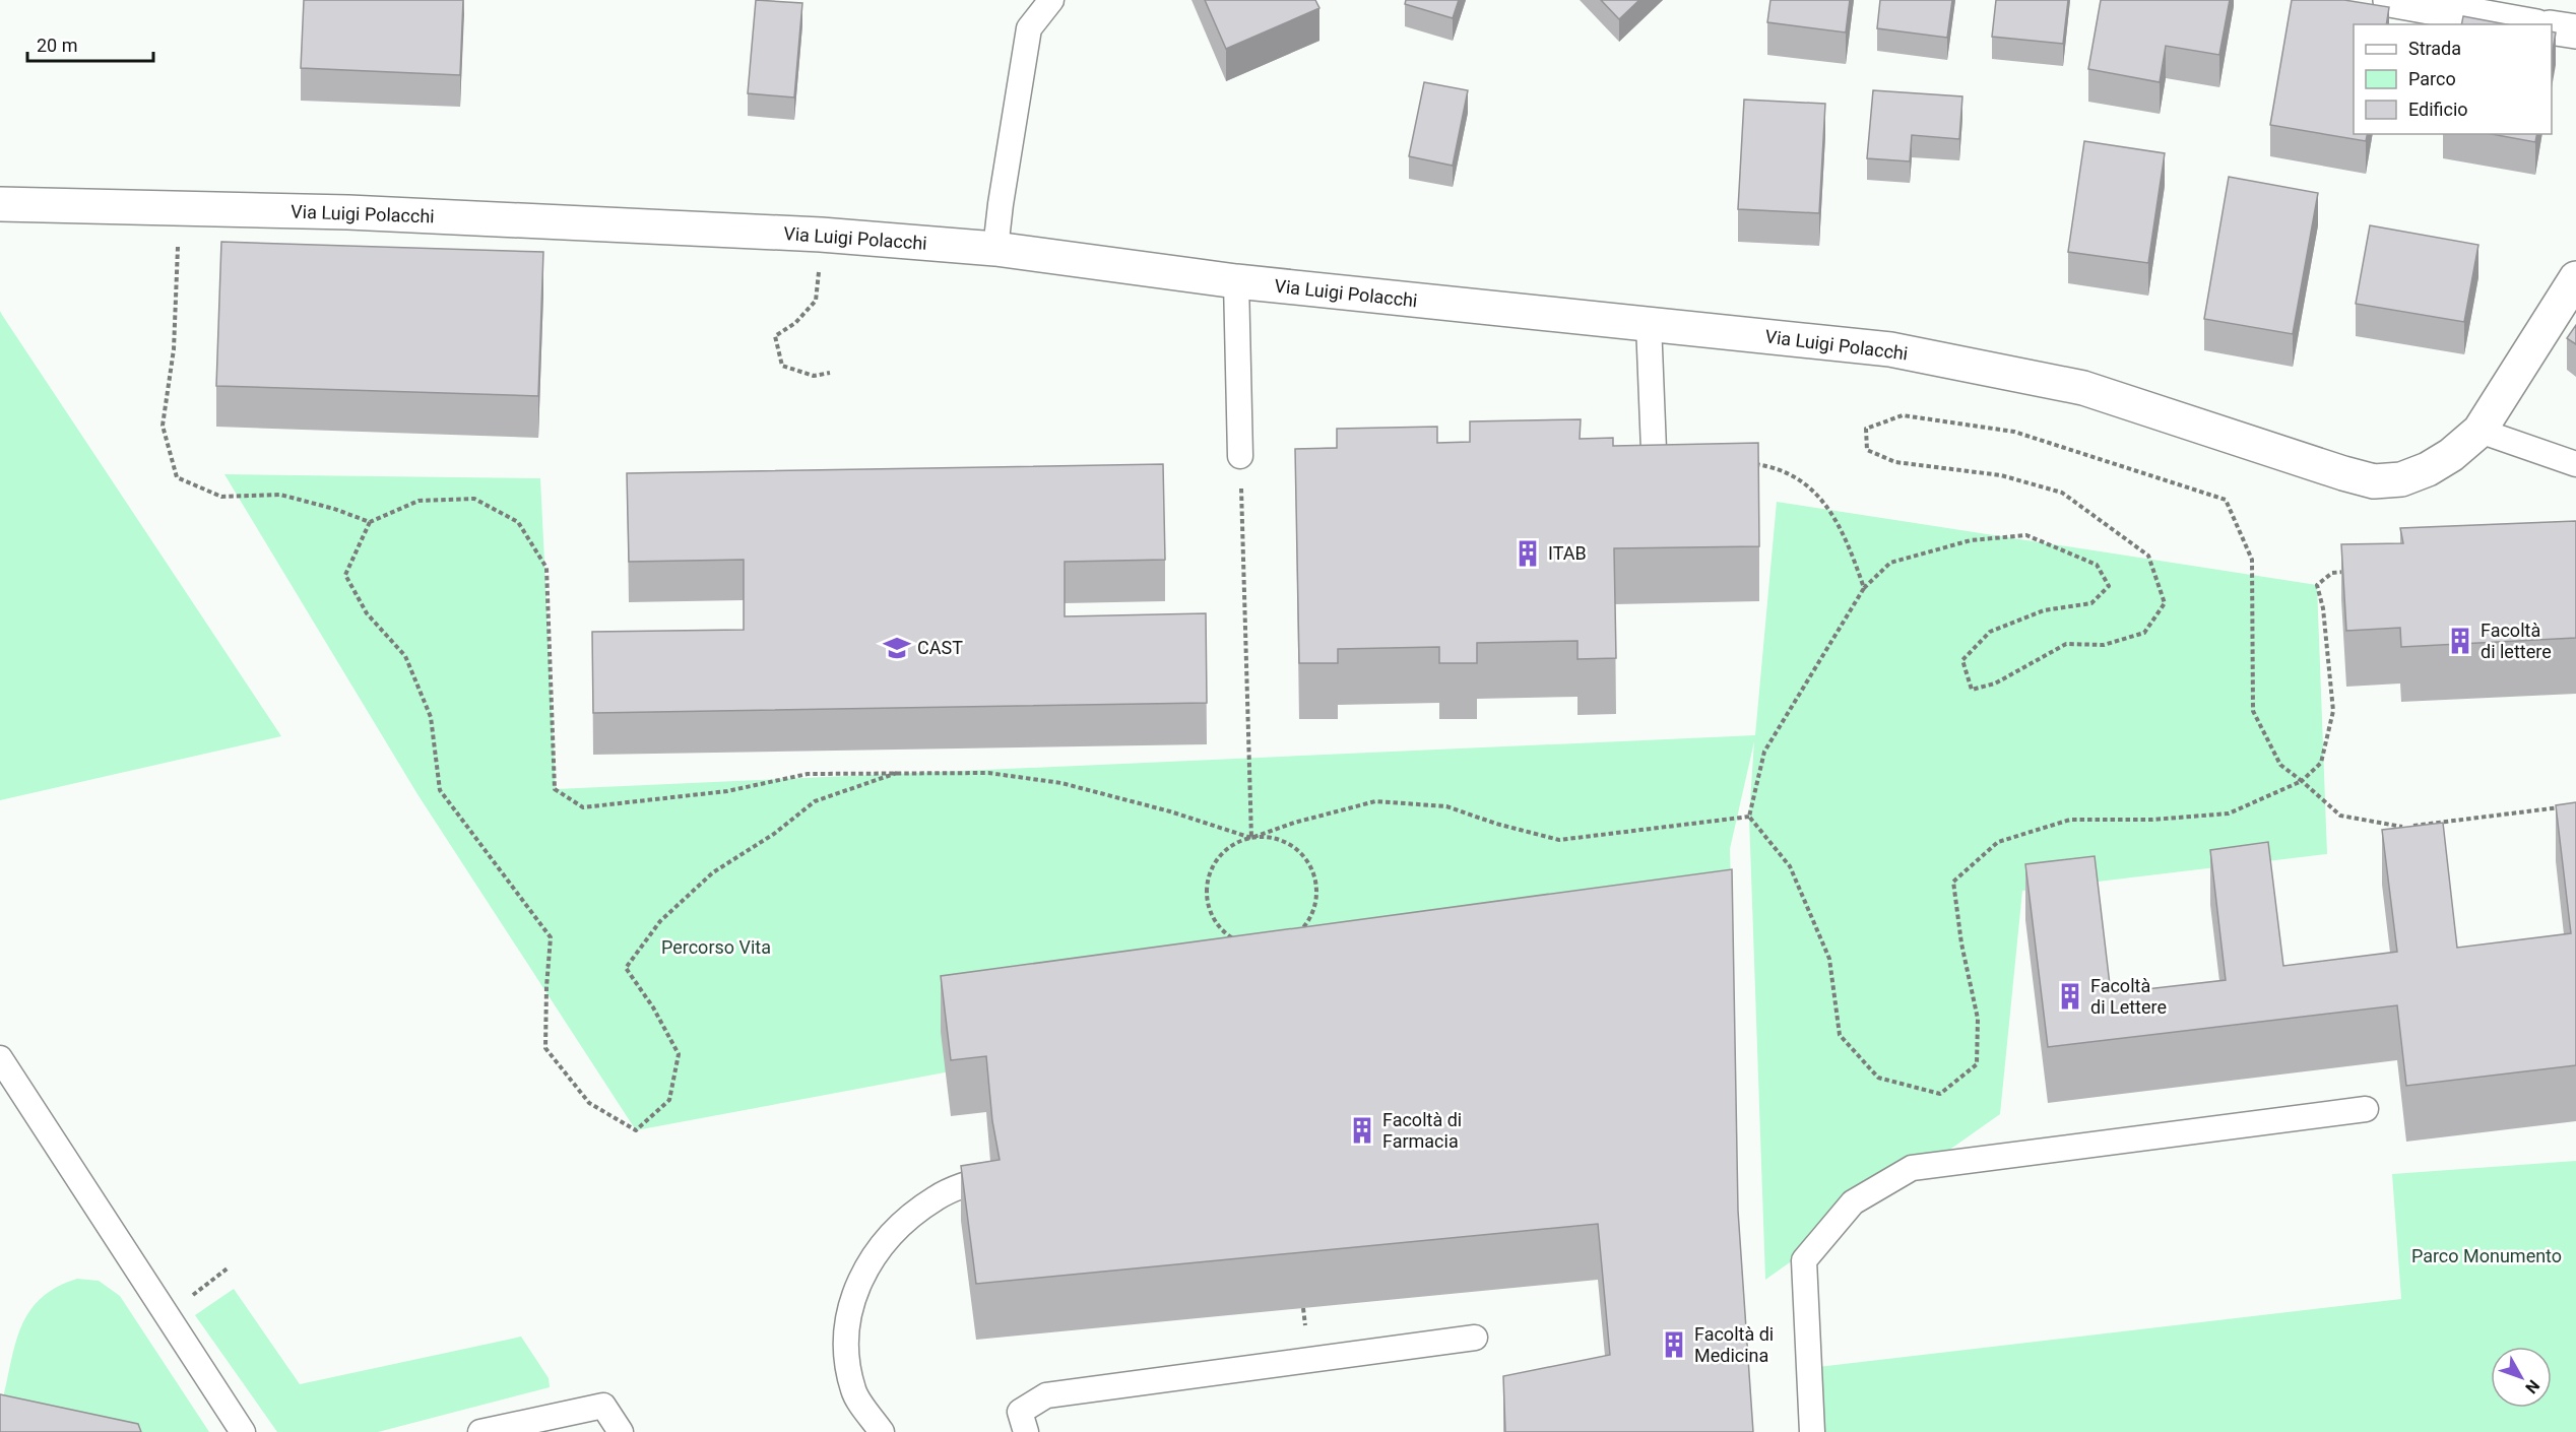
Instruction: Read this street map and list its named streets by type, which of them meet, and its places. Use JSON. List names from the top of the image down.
{
  "streets": {
    "street": ["Via Luigi Polacchi"]
  },
  "parks": ["Percorso Vita", "Parco Monumento"],
  "places": {
    "building": [
      "ITAB",
      "Facoltà di lettere",
      "Facoltà di Lettere",
      "Facoltà di Farmacia",
      "Facoltà di Medicina"
    ],
    "school or university": ["CAST"]
  },
  "legend": ["Strada", "Parco", "Edificio"],
  "scale_bar": "20 m",
  "north": "bottom right"
}
